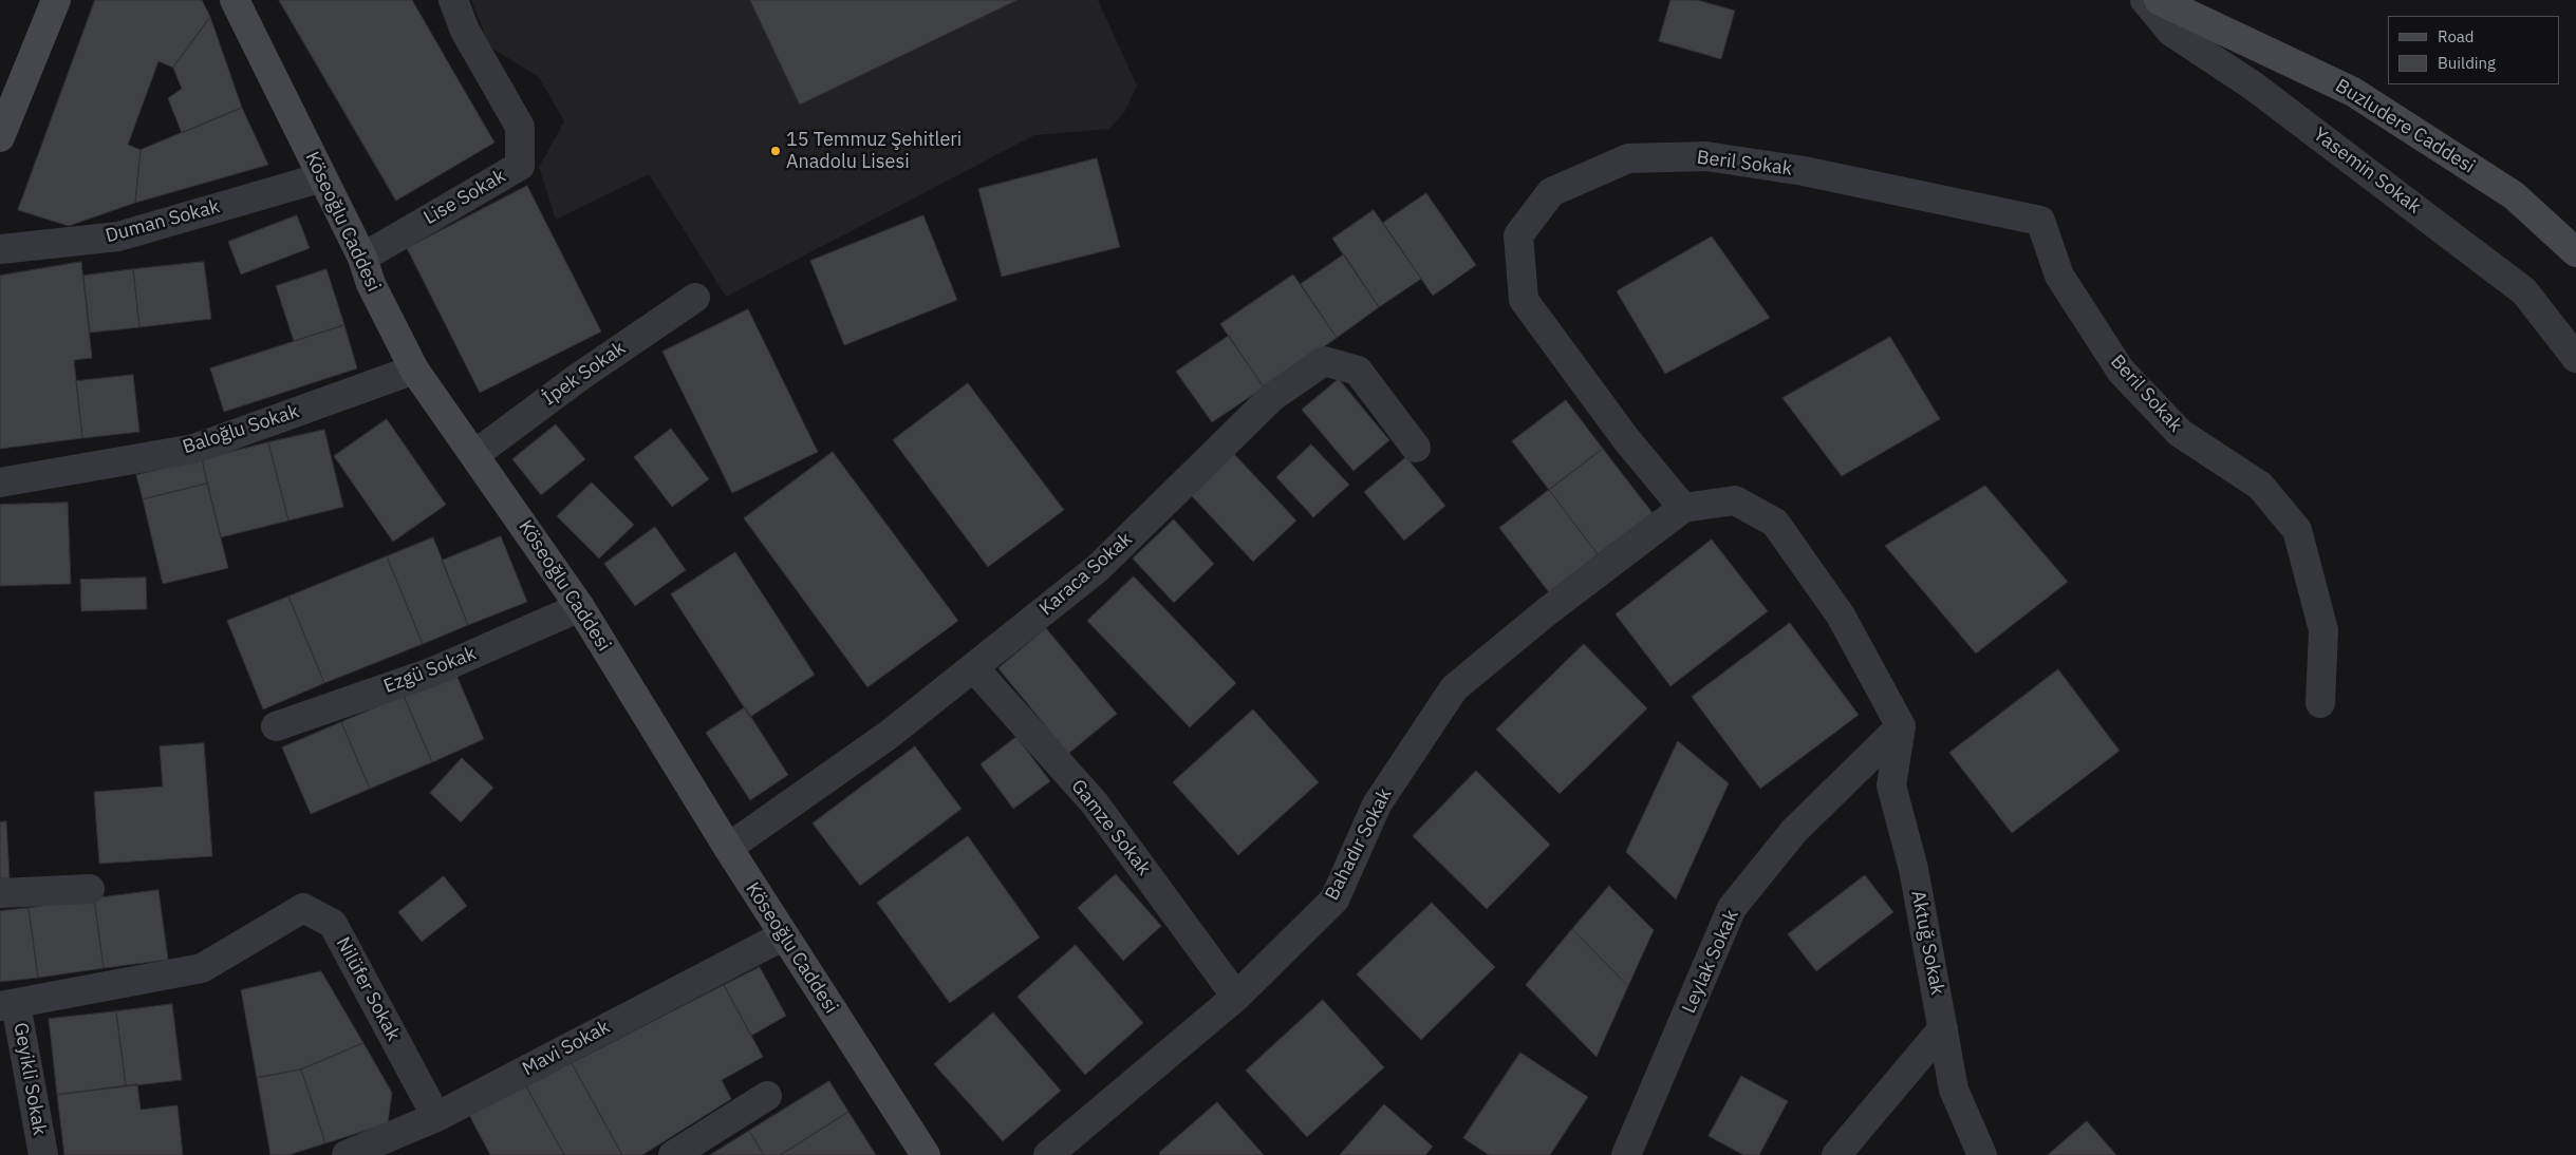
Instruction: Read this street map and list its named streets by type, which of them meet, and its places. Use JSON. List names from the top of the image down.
{
  "streets": {
    "street": [
      "Buzludere Caddesi",
      "Beril Sokak",
      "Yasemin Sokak",
      "Lise Sokak",
      "Duman Sokak",
      "Köseoğlu Caddesi",
      "İpek Sokak",
      "Baloğlu Sokak",
      "Karaca Sokak",
      "Ezgü Sokak",
      "Gamze Sokak",
      "Bahadır Sokak",
      "Aktuğ Sokak",
      "Leylak Sokak",
      "Nilüfer Sokak",
      "Mavi Sokak",
      "Geyikli Sokak"
    ]
  },
  "crossings": [
    ["Beril Sokak", "Bahadır Sokak"],
    ["Lise Sokak", "Köseoğlu Caddesi"],
    ["Duman Sokak", "Köseoğlu Caddesi"],
    ["Köseoğlu Caddesi", "İpek Sokak"],
    ["Köseoğlu Caddesi", "Baloğlu Sokak"],
    ["Köseoğlu Caddesi", "Karaca Sokak"],
    ["Köseoğlu Caddesi", "Ezgü Sokak"],
    ["Köseoğlu Caddesi", "Mavi Sokak"],
    ["Karaca Sokak", "Gamze Sokak"],
    ["Gamze Sokak", "Bahadır Sokak"],
    ["Aktuğ Sokak", "Leylak Sokak"],
    ["Nilüfer Sokak", "Mavi Sokak"],
    ["Nilüfer Sokak", "Geyikli Sokak"]
  ],
  "places": ["15 Temmuz Şehitleri Anadolu Lisesi"],
  "legend": ["Road", "Building"]
}
